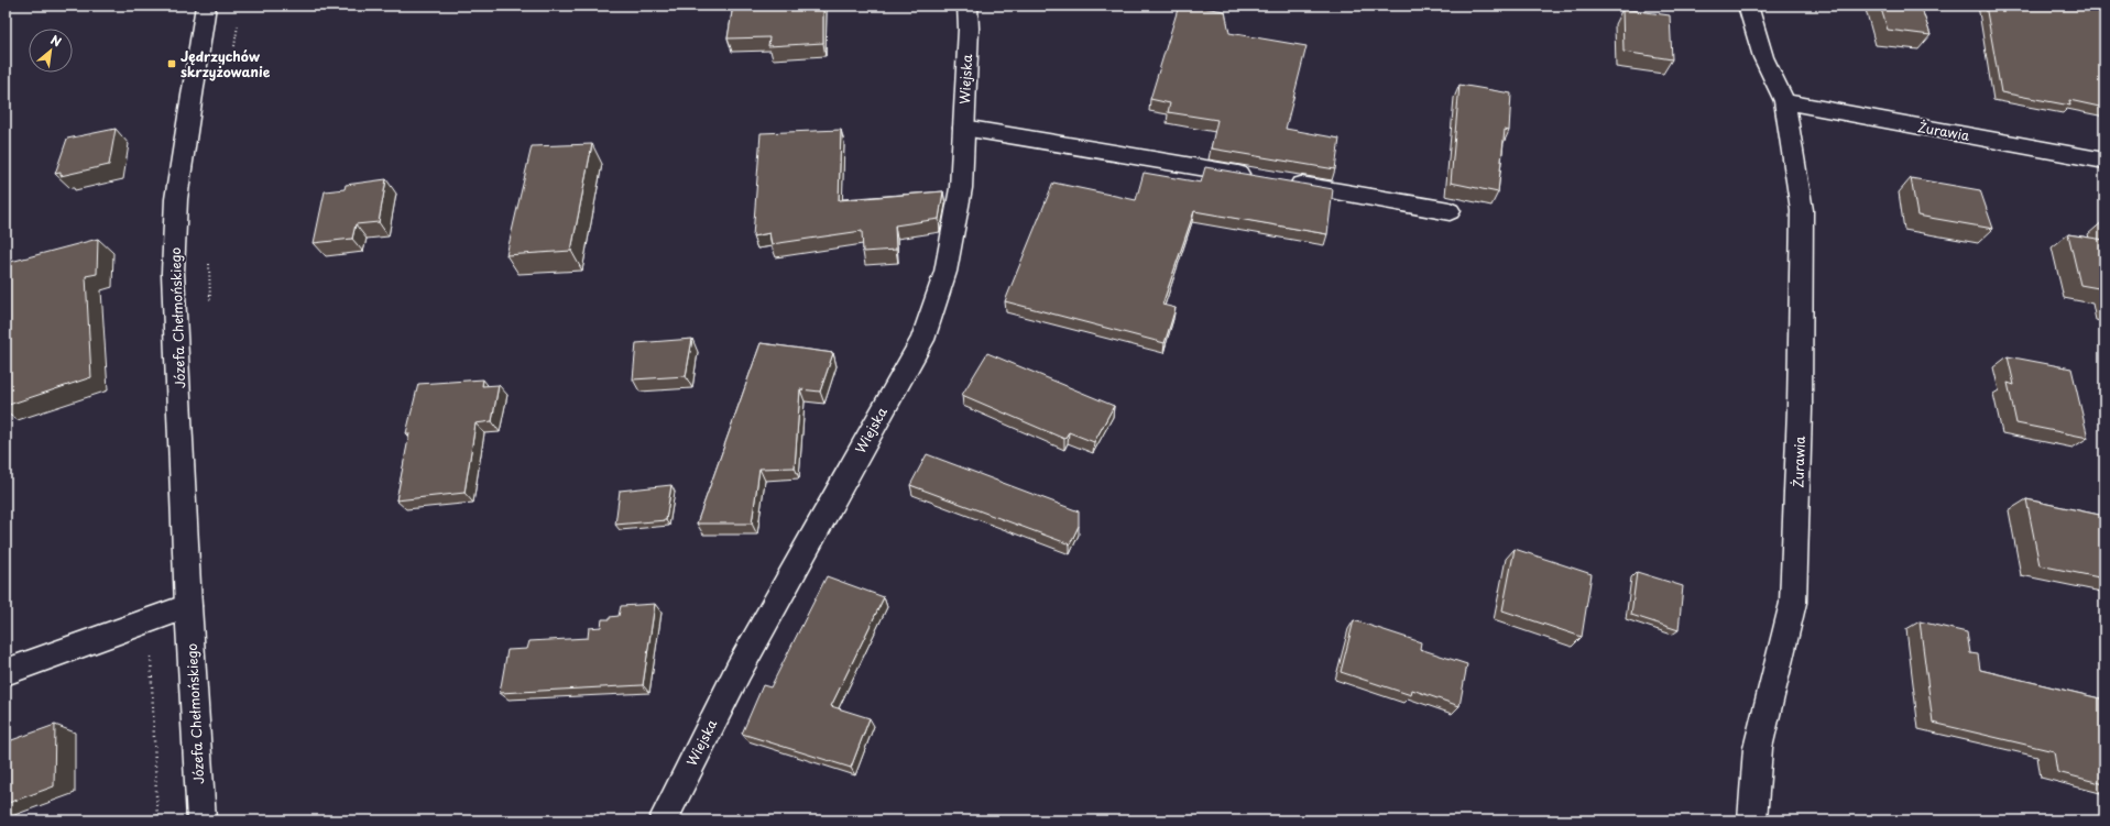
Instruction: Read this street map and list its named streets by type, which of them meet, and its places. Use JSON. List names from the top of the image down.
{
  "streets": {
    "street": ["Wiejska", "Żurawia", "Józefa Chełmońskiego"]
  },
  "places": {
    "transit": ["Jędrzychów skrzyżowanie"]
  },
  "north": "top right"
}
